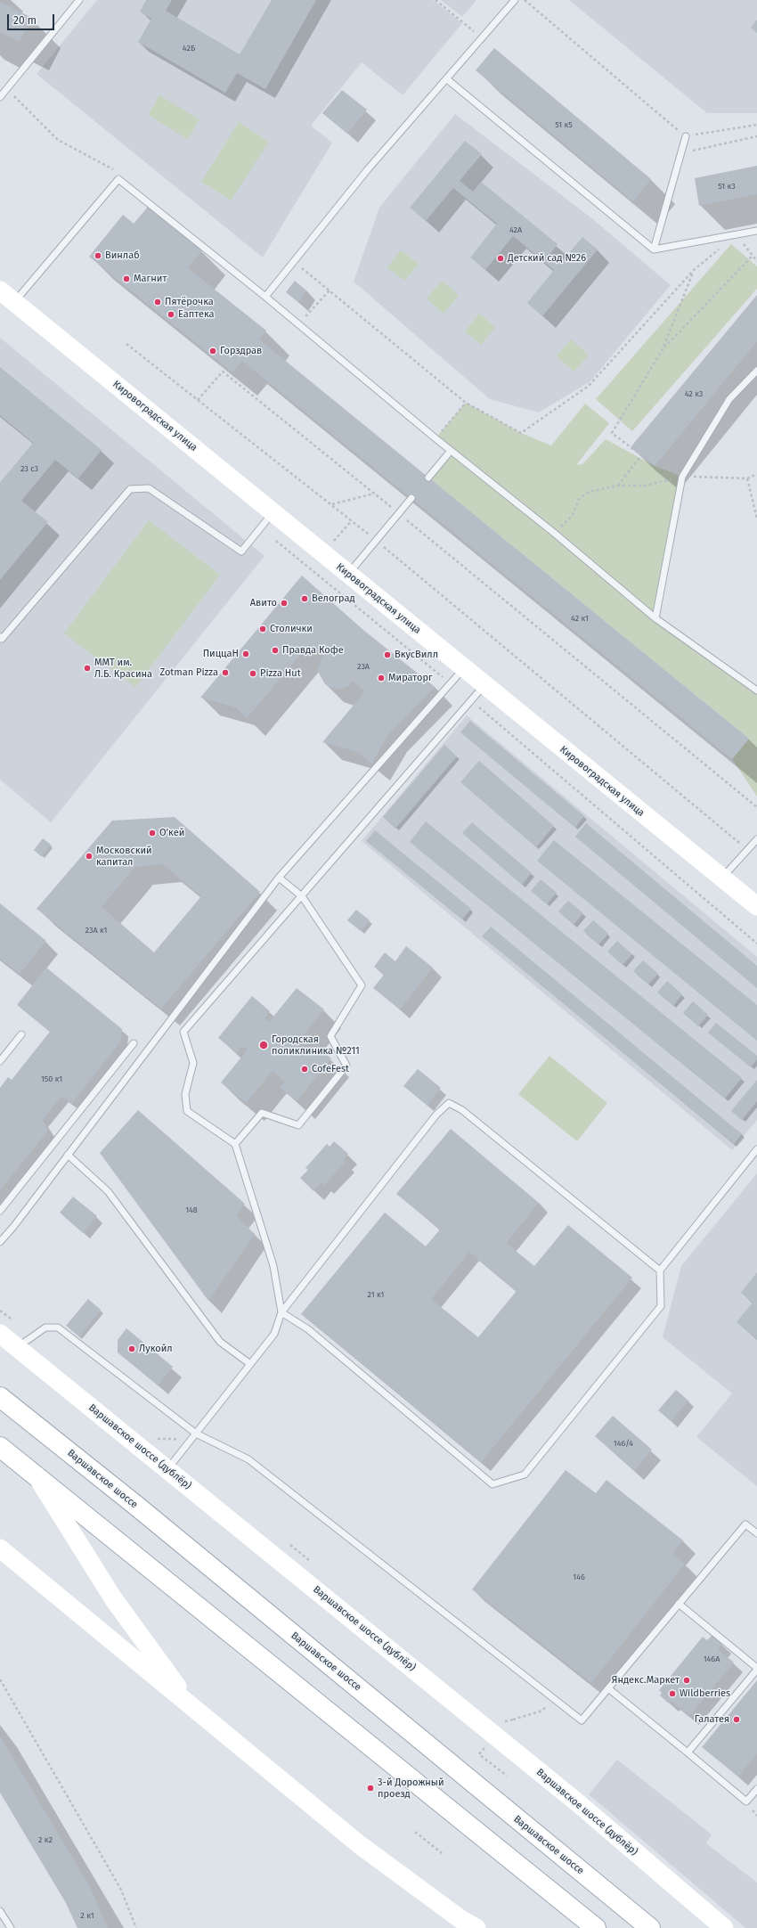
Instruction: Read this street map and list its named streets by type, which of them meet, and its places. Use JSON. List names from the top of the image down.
{
  "streets": {
    "main road": ["Кировоградская улица", "Варшавское шоссе (дублёр)", "Варшавское шоссе"]
  },
  "places": [
    "Винлаб",
    "Детский сад №26",
    "Магнит",
    "Пятёрочка",
    "Еаптека",
    "Горздрав",
    "Велоград",
    "Авито",
    "Столички",
    "Правда Кофе",
    "ПиццаН",
    "ВкусВилл",
    "ММТ им. Л.Б. Красина",
    "Zotman Pizza",
    "Pizza Hut",
    "Мираторг",
    "О’кей",
    "Московский капитал",
    "Городская поликлиника №211",
    "CofeFest",
    "Лукойл",
    "Яндекс.Маркет",
    "Wildberries",
    "Галатея",
    "3-й Дорожный проезд"
  ],
  "house_numbers": [
    "42Б",
    "51 к5",
    "51 к3",
    "42А",
    "42 к3",
    "23 с3",
    "42 к1",
    "23А",
    "23А к1",
    "150 к1",
    "148",
    "21 к1",
    "146/4",
    "146",
    "146А",
    "2 к2",
    "2 к1"
  ],
  "scale_bar": "20 m"
}
